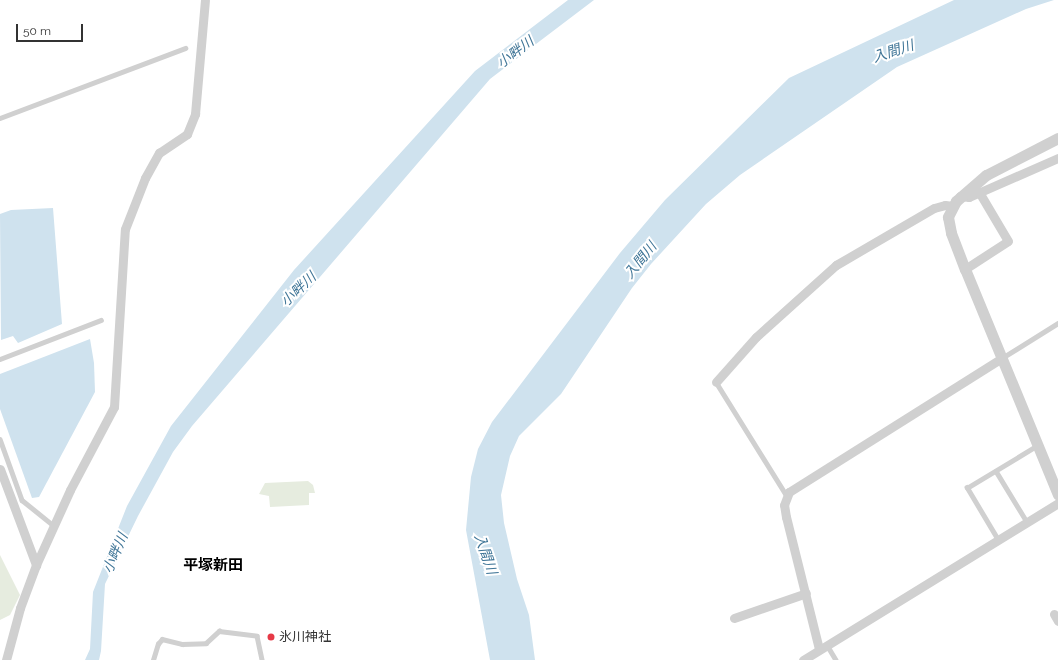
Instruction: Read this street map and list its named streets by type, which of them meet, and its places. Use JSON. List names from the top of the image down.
{
  "districts": ["平塚新田"],
  "water": ["入間川", "小畔川"],
  "places": ["氷川神社"],
  "scale_bar": "50 m"
}
